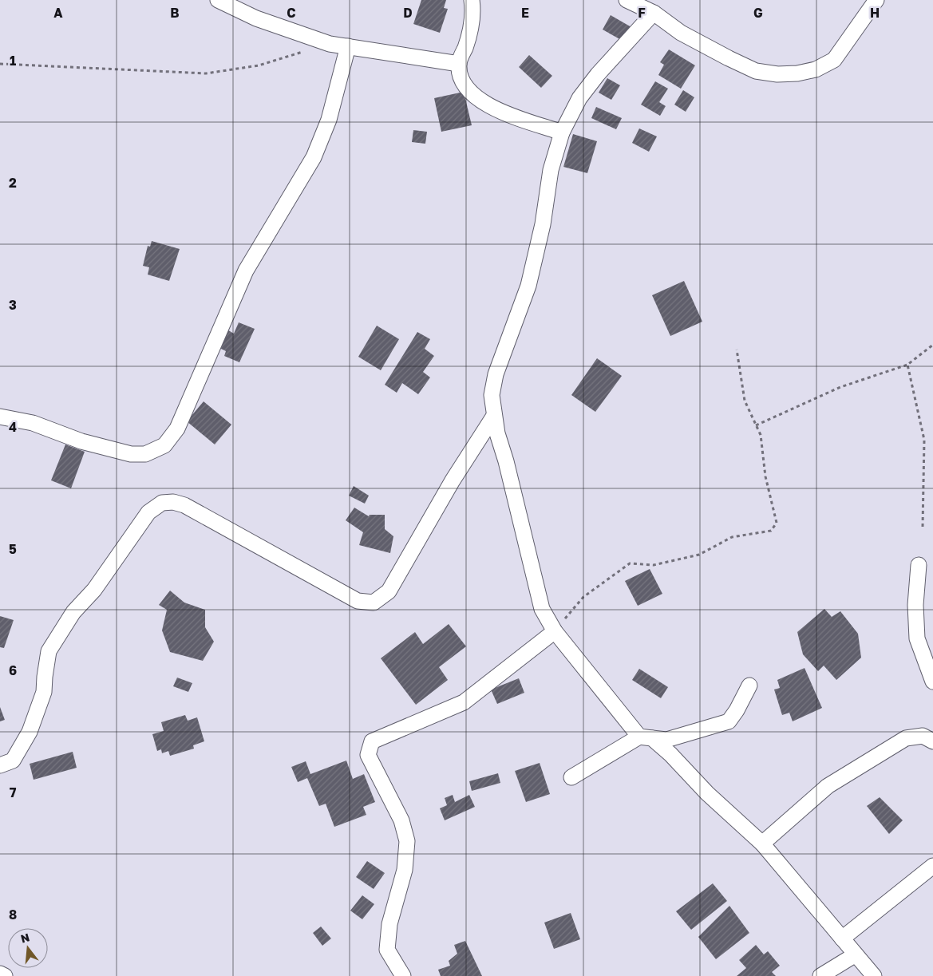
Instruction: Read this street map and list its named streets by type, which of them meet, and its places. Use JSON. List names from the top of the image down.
{
  "north": "top",
  "grid": {
    "columns": [
      "A",
      "B",
      "C",
      "D",
      "E",
      "F",
      "G",
      "H"
    ],
    "rows": [
      "1",
      "2",
      "3",
      "4",
      "5",
      "6",
      "7",
      "8"
    ]
  }
}
